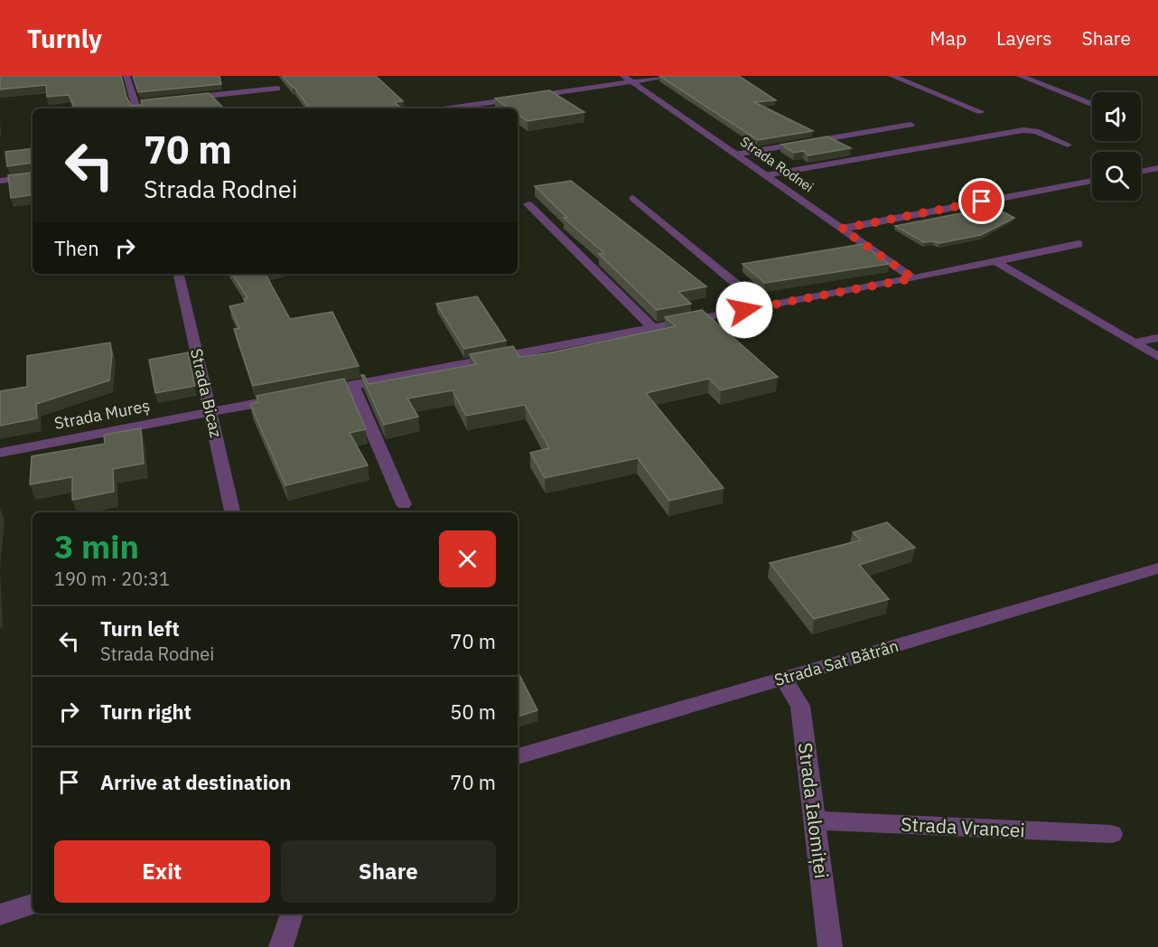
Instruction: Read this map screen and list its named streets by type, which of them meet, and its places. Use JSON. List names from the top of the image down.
{
  "streets": {
    "street": [
      "Strada Rodnei",
      "Strada Bicaz",
      "Strada Mureș",
      "Strada Sat Bătrân",
      "Strada Ialomiței",
      "Strada Vrancei"
    ]
  },
  "crossings": [
    ["Strada Bicaz", "Strada Mureș"],
    ["Strada Sat Bătrân", "Strada Ialomiței"],
    ["Strada Ialomiței", "Strada Vrancei"]
  ],
  "page": {
    "header": "Turnly",
    "nav": ["Map", "Layers", "Share"],
    "turn": ["70 m", "Strada Rodnei"],
    "then": "Then",
    "heading": ["3 min", "190 m · 20:31"],
    "list": [
      {
        "name": "Turn left",
        "note": "Strada Rodnei",
        "value": "70 m"
      },
      {
        "name": "Turn right",
        "value": "50 m"
      },
      {
        "name": "Arrive at destination",
        "value": "70 m"
      }
    ],
    "buttons": ["Exit", "Share"]
  }
}
